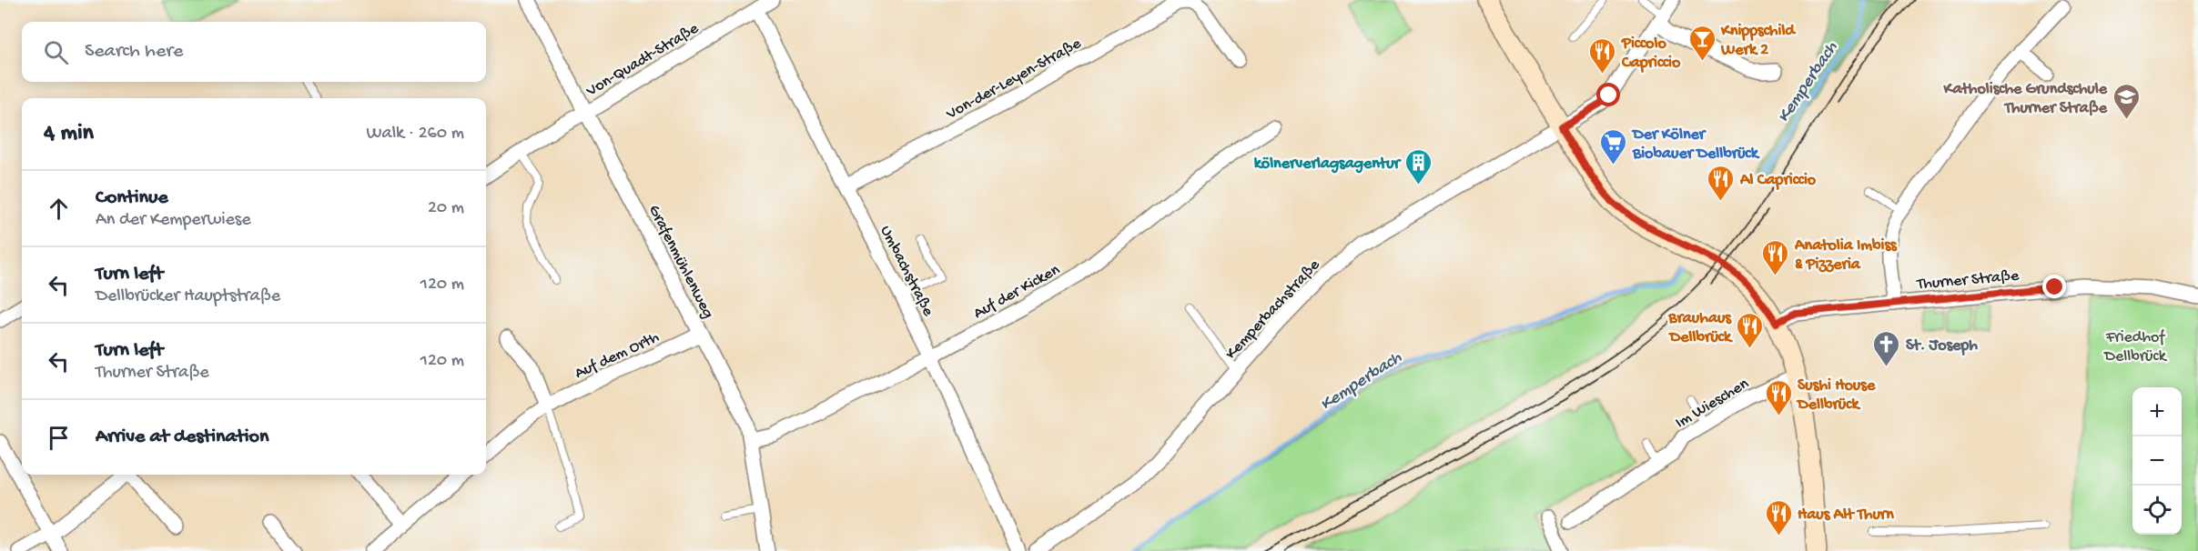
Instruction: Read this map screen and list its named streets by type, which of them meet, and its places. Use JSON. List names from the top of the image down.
{
  "streets": {
    "street": [
      "Von-Quadt-Straße",
      "Von-der-Leyen-Straße",
      "Grafenmühlenweg",
      "Umbachstraße",
      "Thurner Straße",
      "Auf der Kicken",
      "Kemperbachstraße",
      "Auf dem Orth",
      "Im Wieschen"
    ]
  },
  "crossings": [
    ["Von-Quadt-Straße", "Grafenmühlenweg"],
    ["Von-Quadt-Straße", "Umbachstraße"],
    ["Von-der-Leyen-Straße", "Umbachstraße"],
    ["Grafenmühlenweg", "Auf der Kicken"],
    ["Grafenmühlenweg", "Auf dem Orth"],
    ["Umbachstraße", "Auf der Kicken"]
  ],
  "water": ["Kemperbach"],
  "parks": ["Friedhof Dellbrück"],
  "places": {
    "bar": ["Knippschild Werk 2"],
    "restaurant": [
      "Piccolo Capriccio",
      "Al Capriccio",
      "Anatolia Imbiss & Pizzeria",
      "Brauhaus Dellbrück",
      "Sushi House Dellbrück",
      "Haus Alt Thurn"
    ],
    "school or university": ["Katholische Grundschule Thurner Straße"],
    "supermarket": ["Der Kölner Biobauer Dellbrück"],
    "building": ["kölnerverlagsagentur"],
    "church": ["St. Joseph"]
  },
  "page": {
    "search": "Search here",
    "heading": ["4 min", "Walk · 260 m"],
    "list": [
      ["Continue", "An der Kemperwiese", "20 m"],
      ["Turn left", "Dellbrücker Hauptstraße", "120 m"],
      ["Turn left", "Thurner Straße", "120 m"],
      "Arrive at destination"
    ],
    "map_buttons": ["+", "−"]
  }
}
